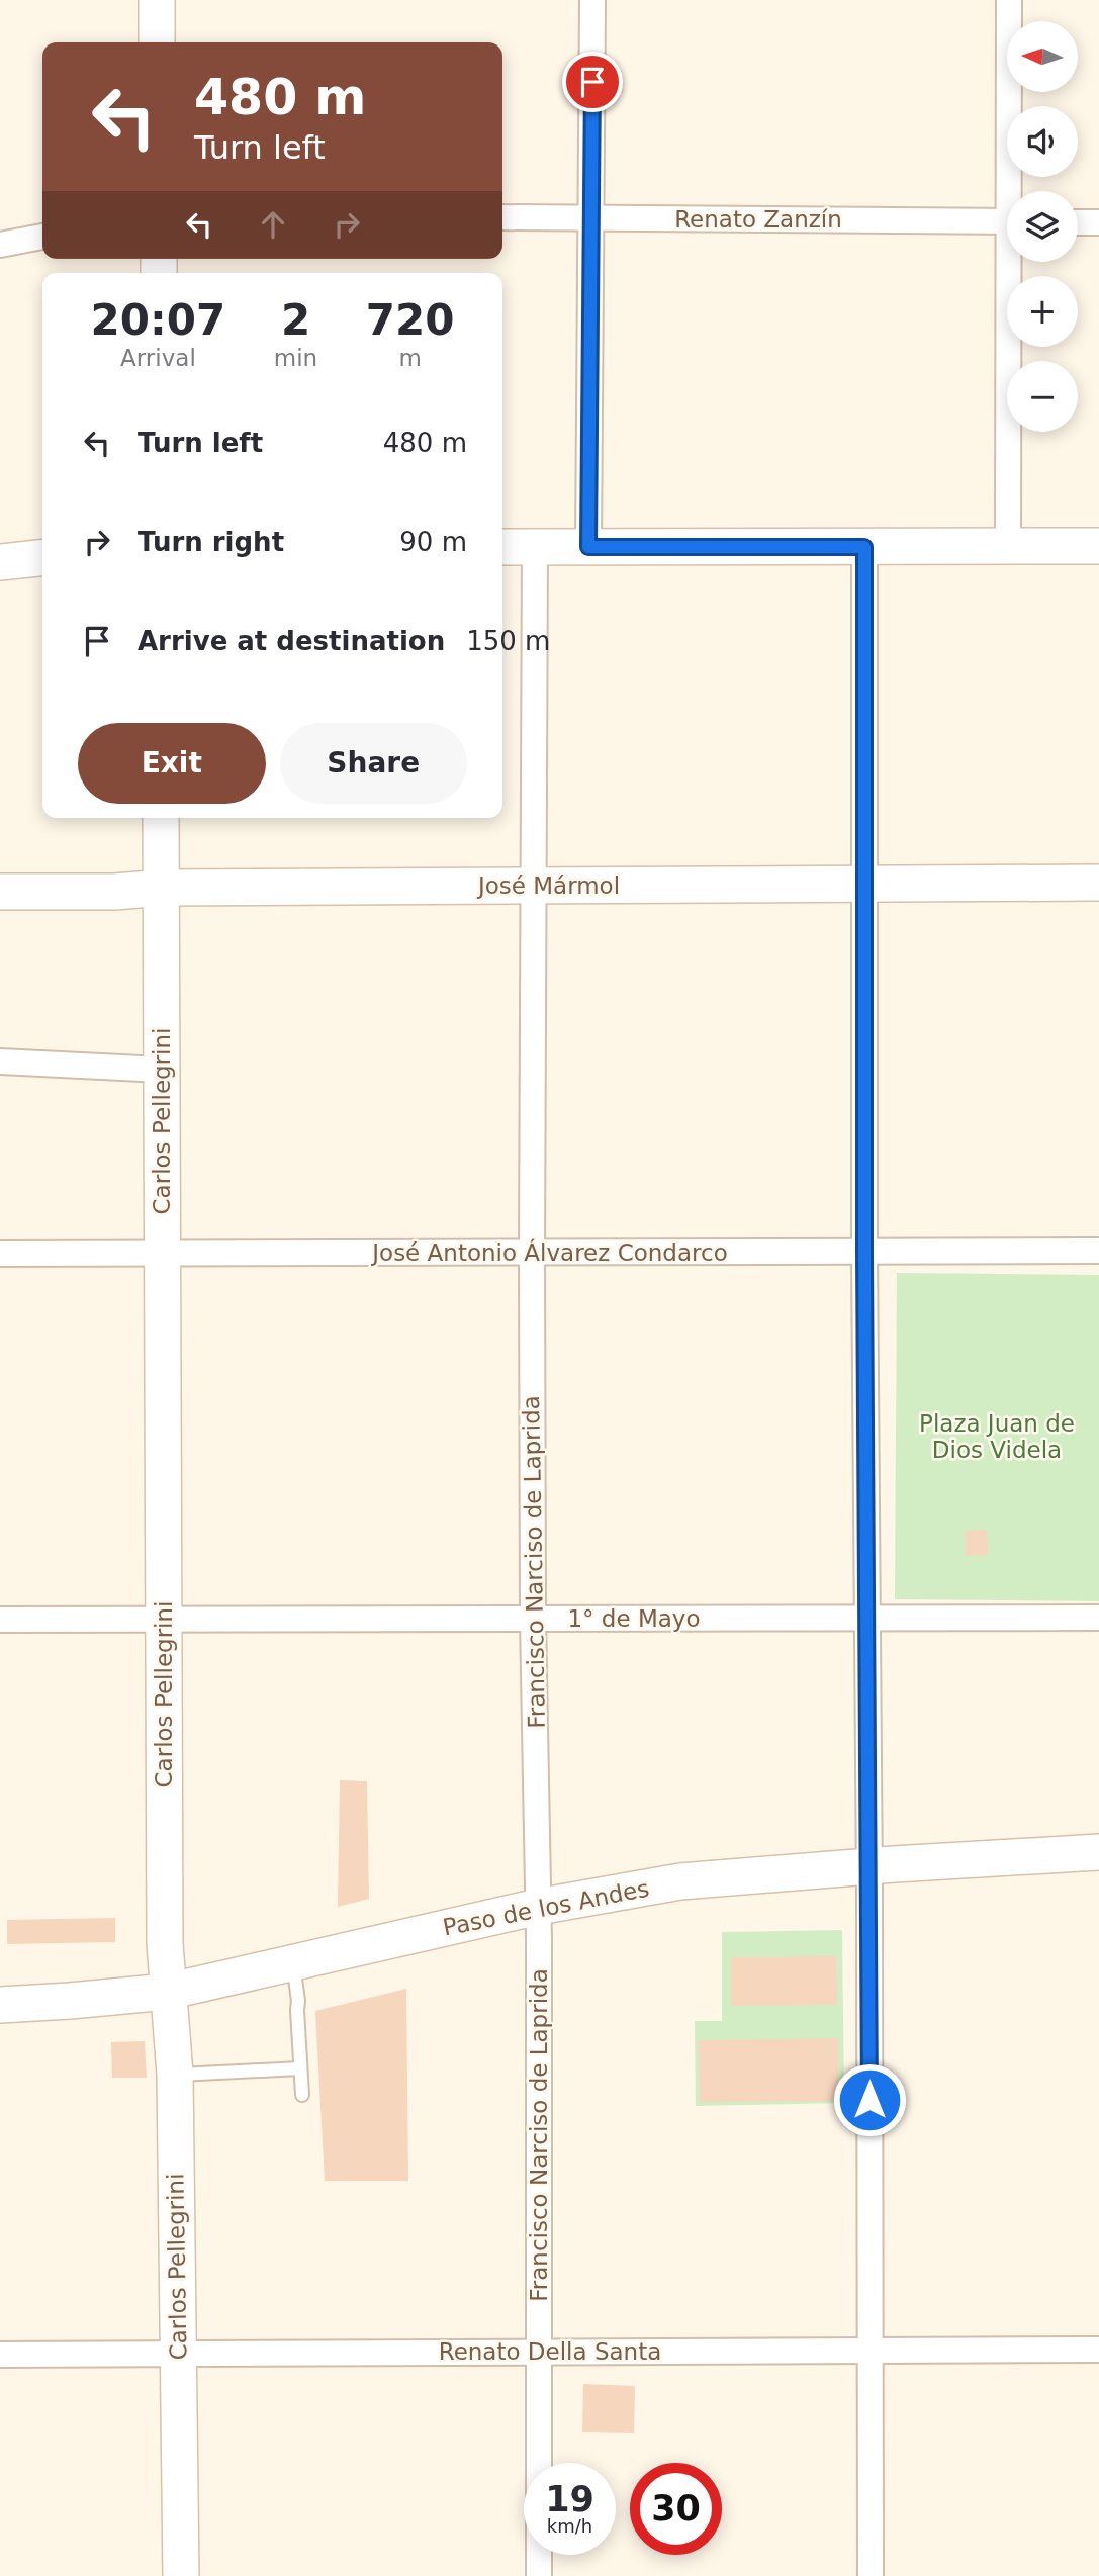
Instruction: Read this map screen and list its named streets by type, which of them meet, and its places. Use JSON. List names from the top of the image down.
{
  "streets": {
    "street": [
      "Renato Zanzín",
      "José Mármol",
      "Carlos Pellegrini",
      "José Antonio Álvarez Condarco",
      "Francisco Narciso de Laprida",
      "1° de Mayo",
      "Paso de los Andes",
      "Renato Della Santa"
    ]
  },
  "crossings": [
    ["José Mármol", "Carlos Pellegrini"],
    ["José Mármol", "Francisco Narciso de Laprida"],
    ["Carlos Pellegrini", "José Antonio Álvarez Condarco"],
    ["Carlos Pellegrini", "1° de Mayo"],
    ["Carlos Pellegrini", "Paso de los Andes"],
    ["Carlos Pellegrini", "Renato Della Santa"],
    ["José Antonio Álvarez Condarco", "Francisco Narciso de Laprida"],
    ["Francisco Narciso de Laprida", "1° de Mayo"],
    ["Francisco Narciso de Laprida", "Paso de los Andes"],
    ["Francisco Narciso de Laprida", "Renato Della Santa"]
  ],
  "parks": ["Plaza Juan de Dios Videla"],
  "north": "left",
  "page": {
    "map_buttons": ["+", "−"],
    "turn": ["480 m", "Turn left"],
    "eta": [
      "20:07",
      "Arrival",
      "2",
      "min",
      "720",
      "m"
    ],
    "list": [
      {
        "name": "Turn left",
        "value": "480 m"
      },
      {
        "name": "Turn right",
        "value": "90 m"
      },
      {
        "name": "Arrive at destination",
        "value": "150 m"
      }
    ],
    "buttons": ["Exit", "Share"],
    "speed": "19 km/h",
    "limit": "30"
  }
}
